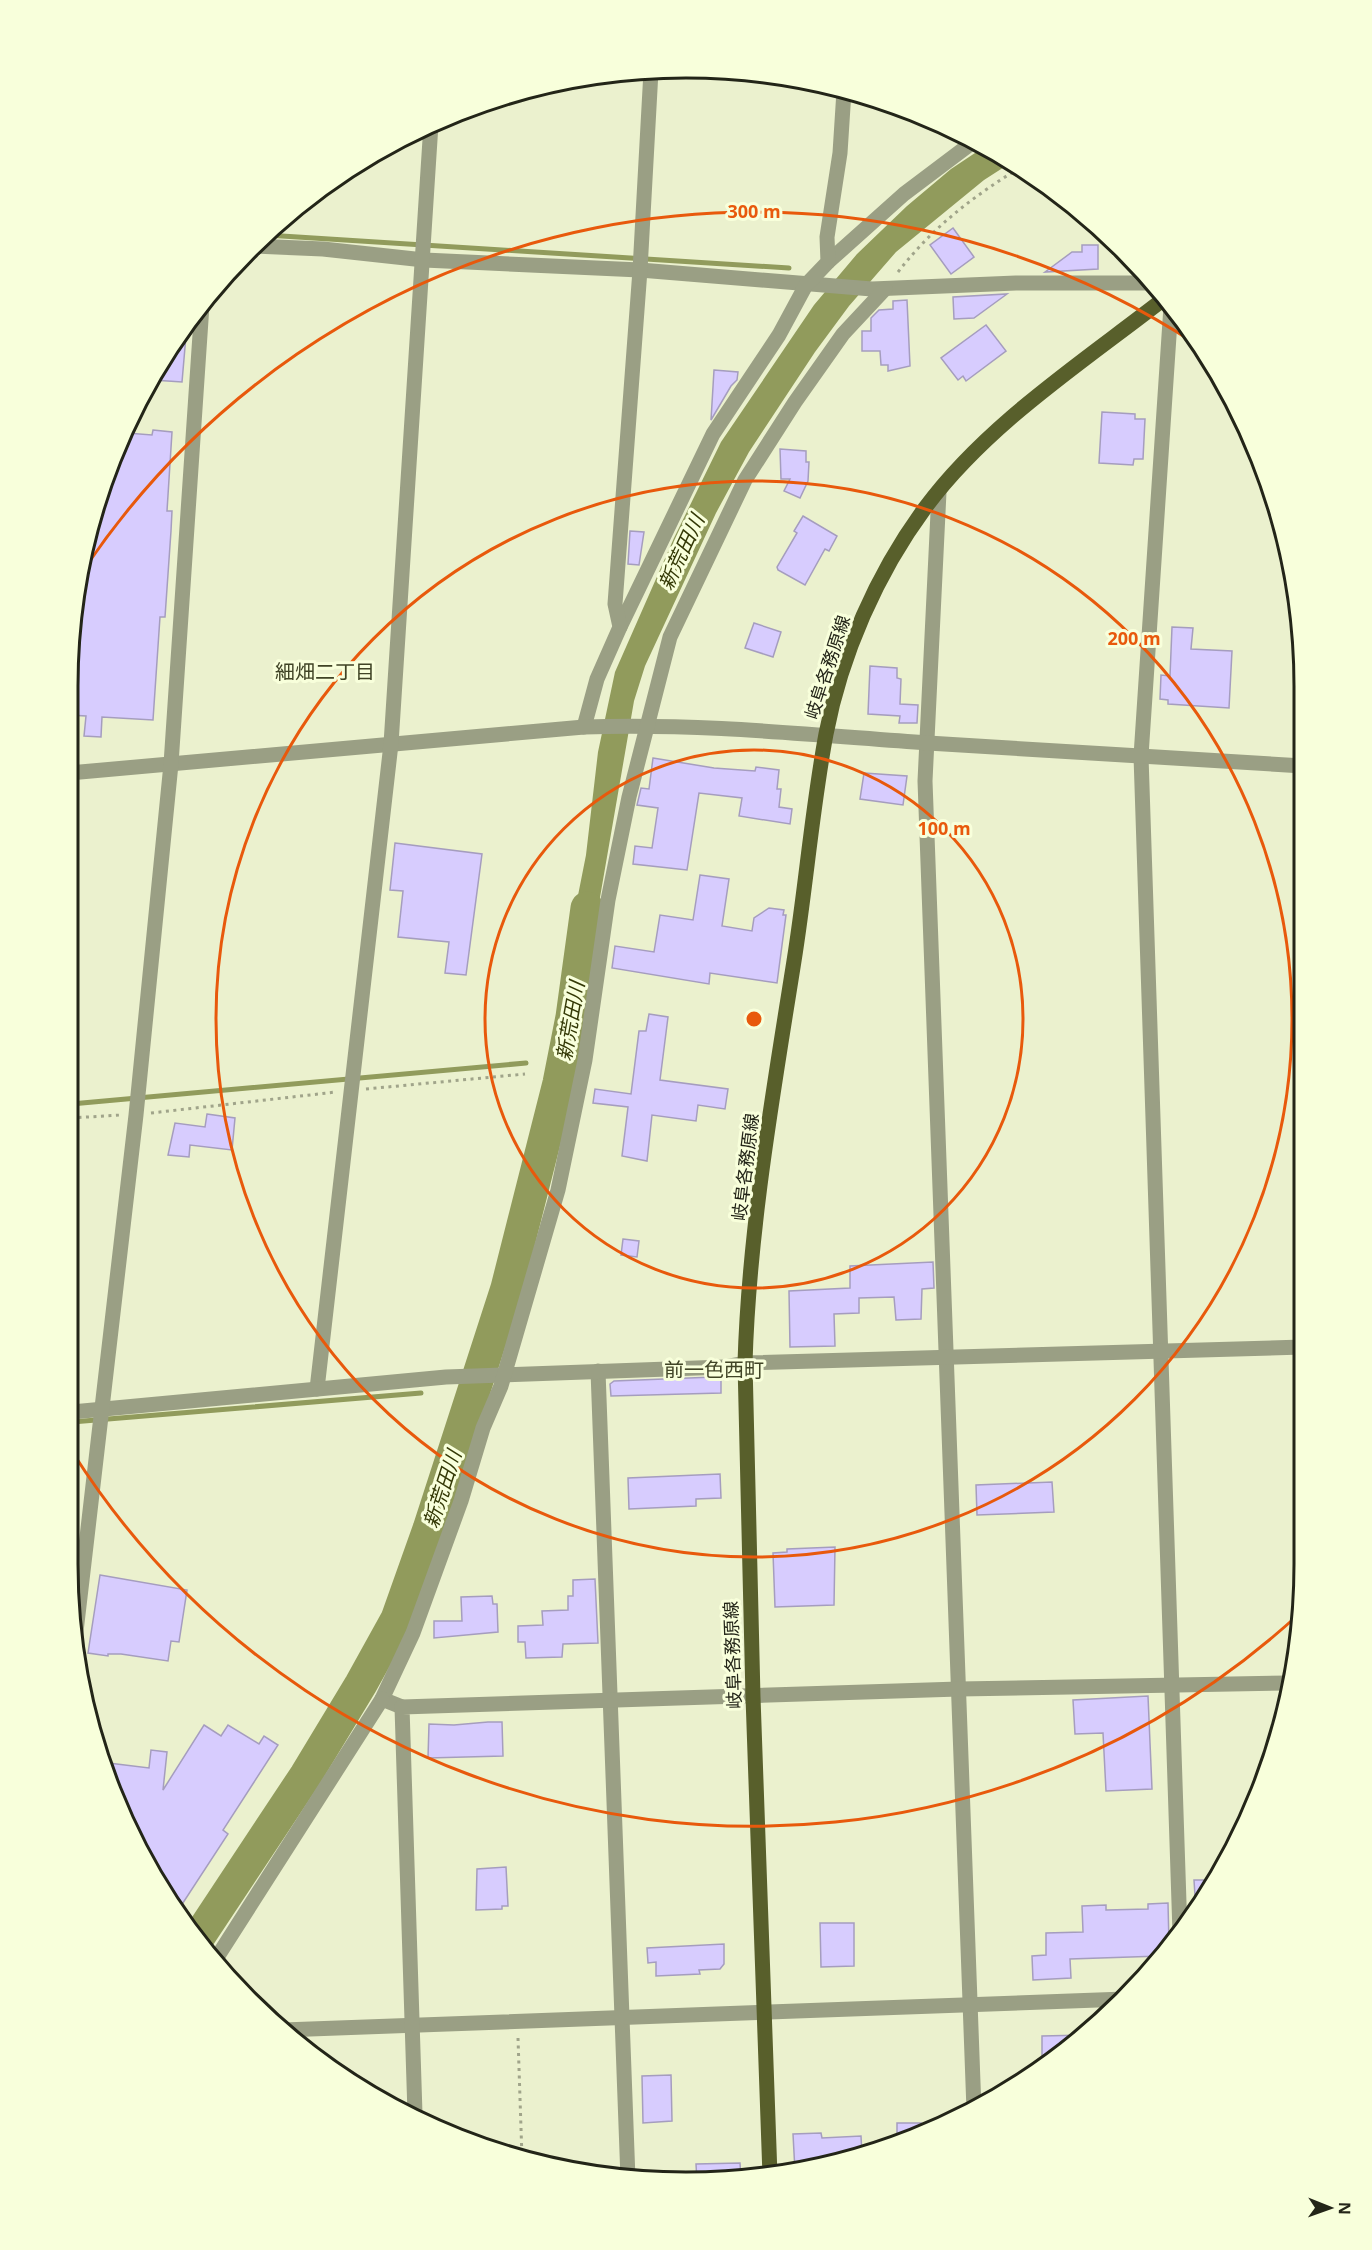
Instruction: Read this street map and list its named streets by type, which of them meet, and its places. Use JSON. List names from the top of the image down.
{
  "streets": {
    "main road": ["岐阜各務原線"]
  },
  "districts": ["細畑二丁目", "前一色西町"],
  "water": ["新荒田川"],
  "north": "right",
  "rings": ["300 m", "200 m", "100 m"]
}
